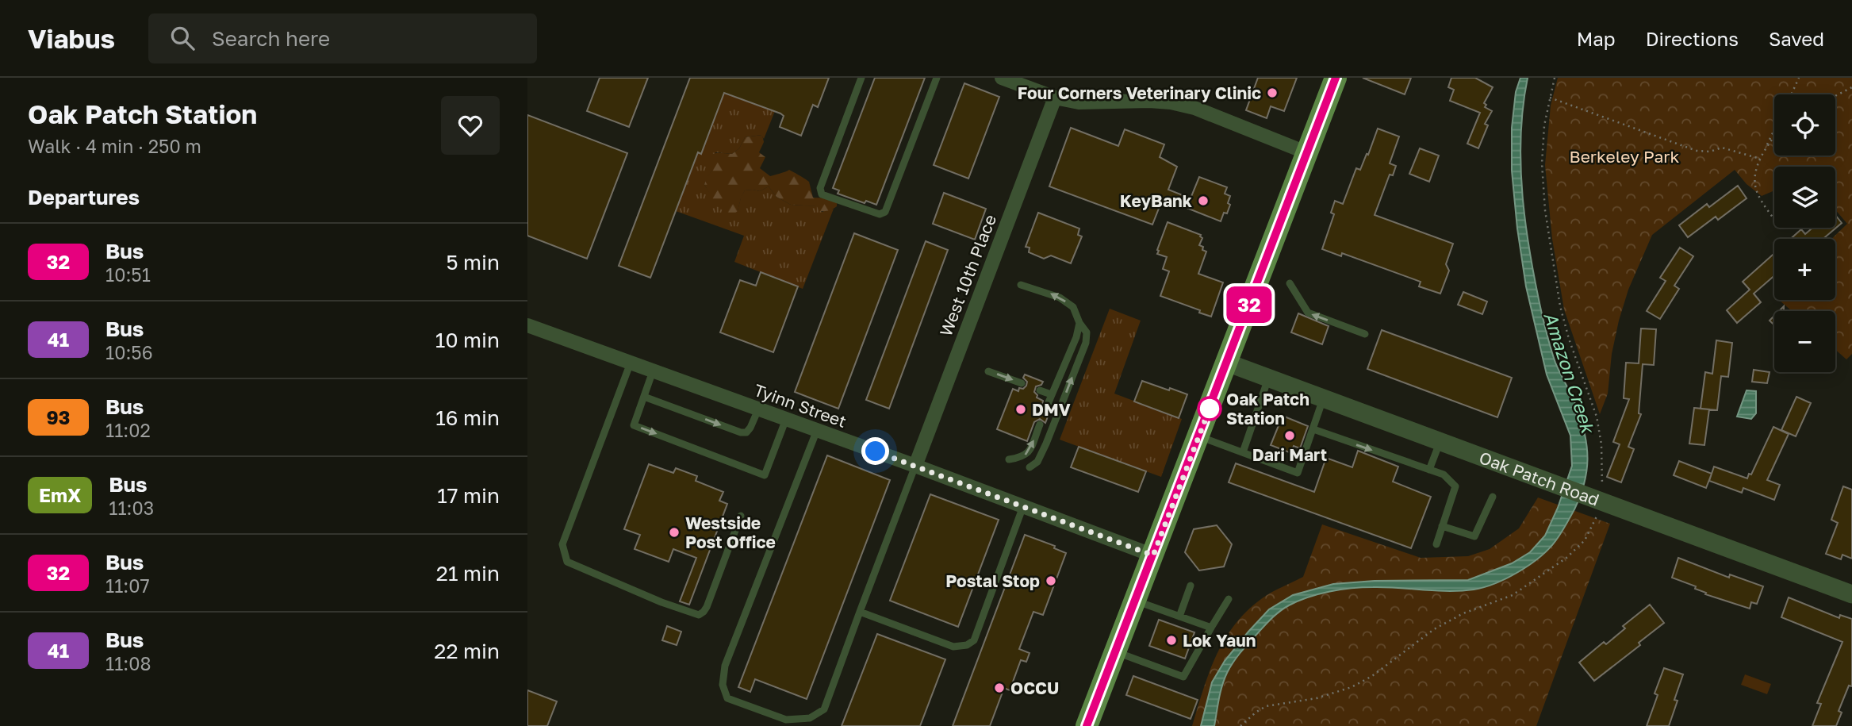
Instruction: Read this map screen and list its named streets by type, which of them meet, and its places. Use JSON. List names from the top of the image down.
{
  "streets": {
    "street": ["West 10th Place", "Tyinn Street", "Oak Patch Road"]
  },
  "crossings": [
    ["West 10th Place", "Tyinn Street"]
  ],
  "water": ["Amazon Creek"],
  "parks": ["Berkeley Park"],
  "places": [
    "Four Corners Veterinary Clinic",
    "KeyBank",
    "Oak Patch Station",
    "DMV",
    "Dari Mart",
    "Westside Post Office",
    "Postal Stop",
    "Lok Yaun",
    "OCCU"
  ],
  "lines": ["bus line 32"],
  "page": {
    "header": "Viabus",
    "search": "Search here",
    "nav": ["Map", "Directions", "Saved"],
    "heading": [
      ["Oak Patch Station", "Walk · 4 min · 250 m"],
      "Departures"
    ],
    "on_map": "32",
    "map_buttons": ["+", "−"],
    "list": [
      {
        "mark": "32",
        "name": "Bus",
        "note": "10:51",
        "value": "5 min"
      },
      {
        "mark": "41",
        "name": "Bus",
        "note": "10:56",
        "value": "10 min"
      },
      {
        "mark": "93",
        "name": "Bus",
        "note": "11:02",
        "value": "16 min"
      },
      {
        "mark": "EmX",
        "name": "Bus",
        "note": "11:03",
        "value": "17 min"
      },
      {
        "mark": "32",
        "name": "Bus",
        "note": "11:07",
        "value": "21 min"
      },
      {
        "mark": "41",
        "name": "Bus",
        "note": "11:08",
        "value": "22 min"
      }
    ]
  }
}
